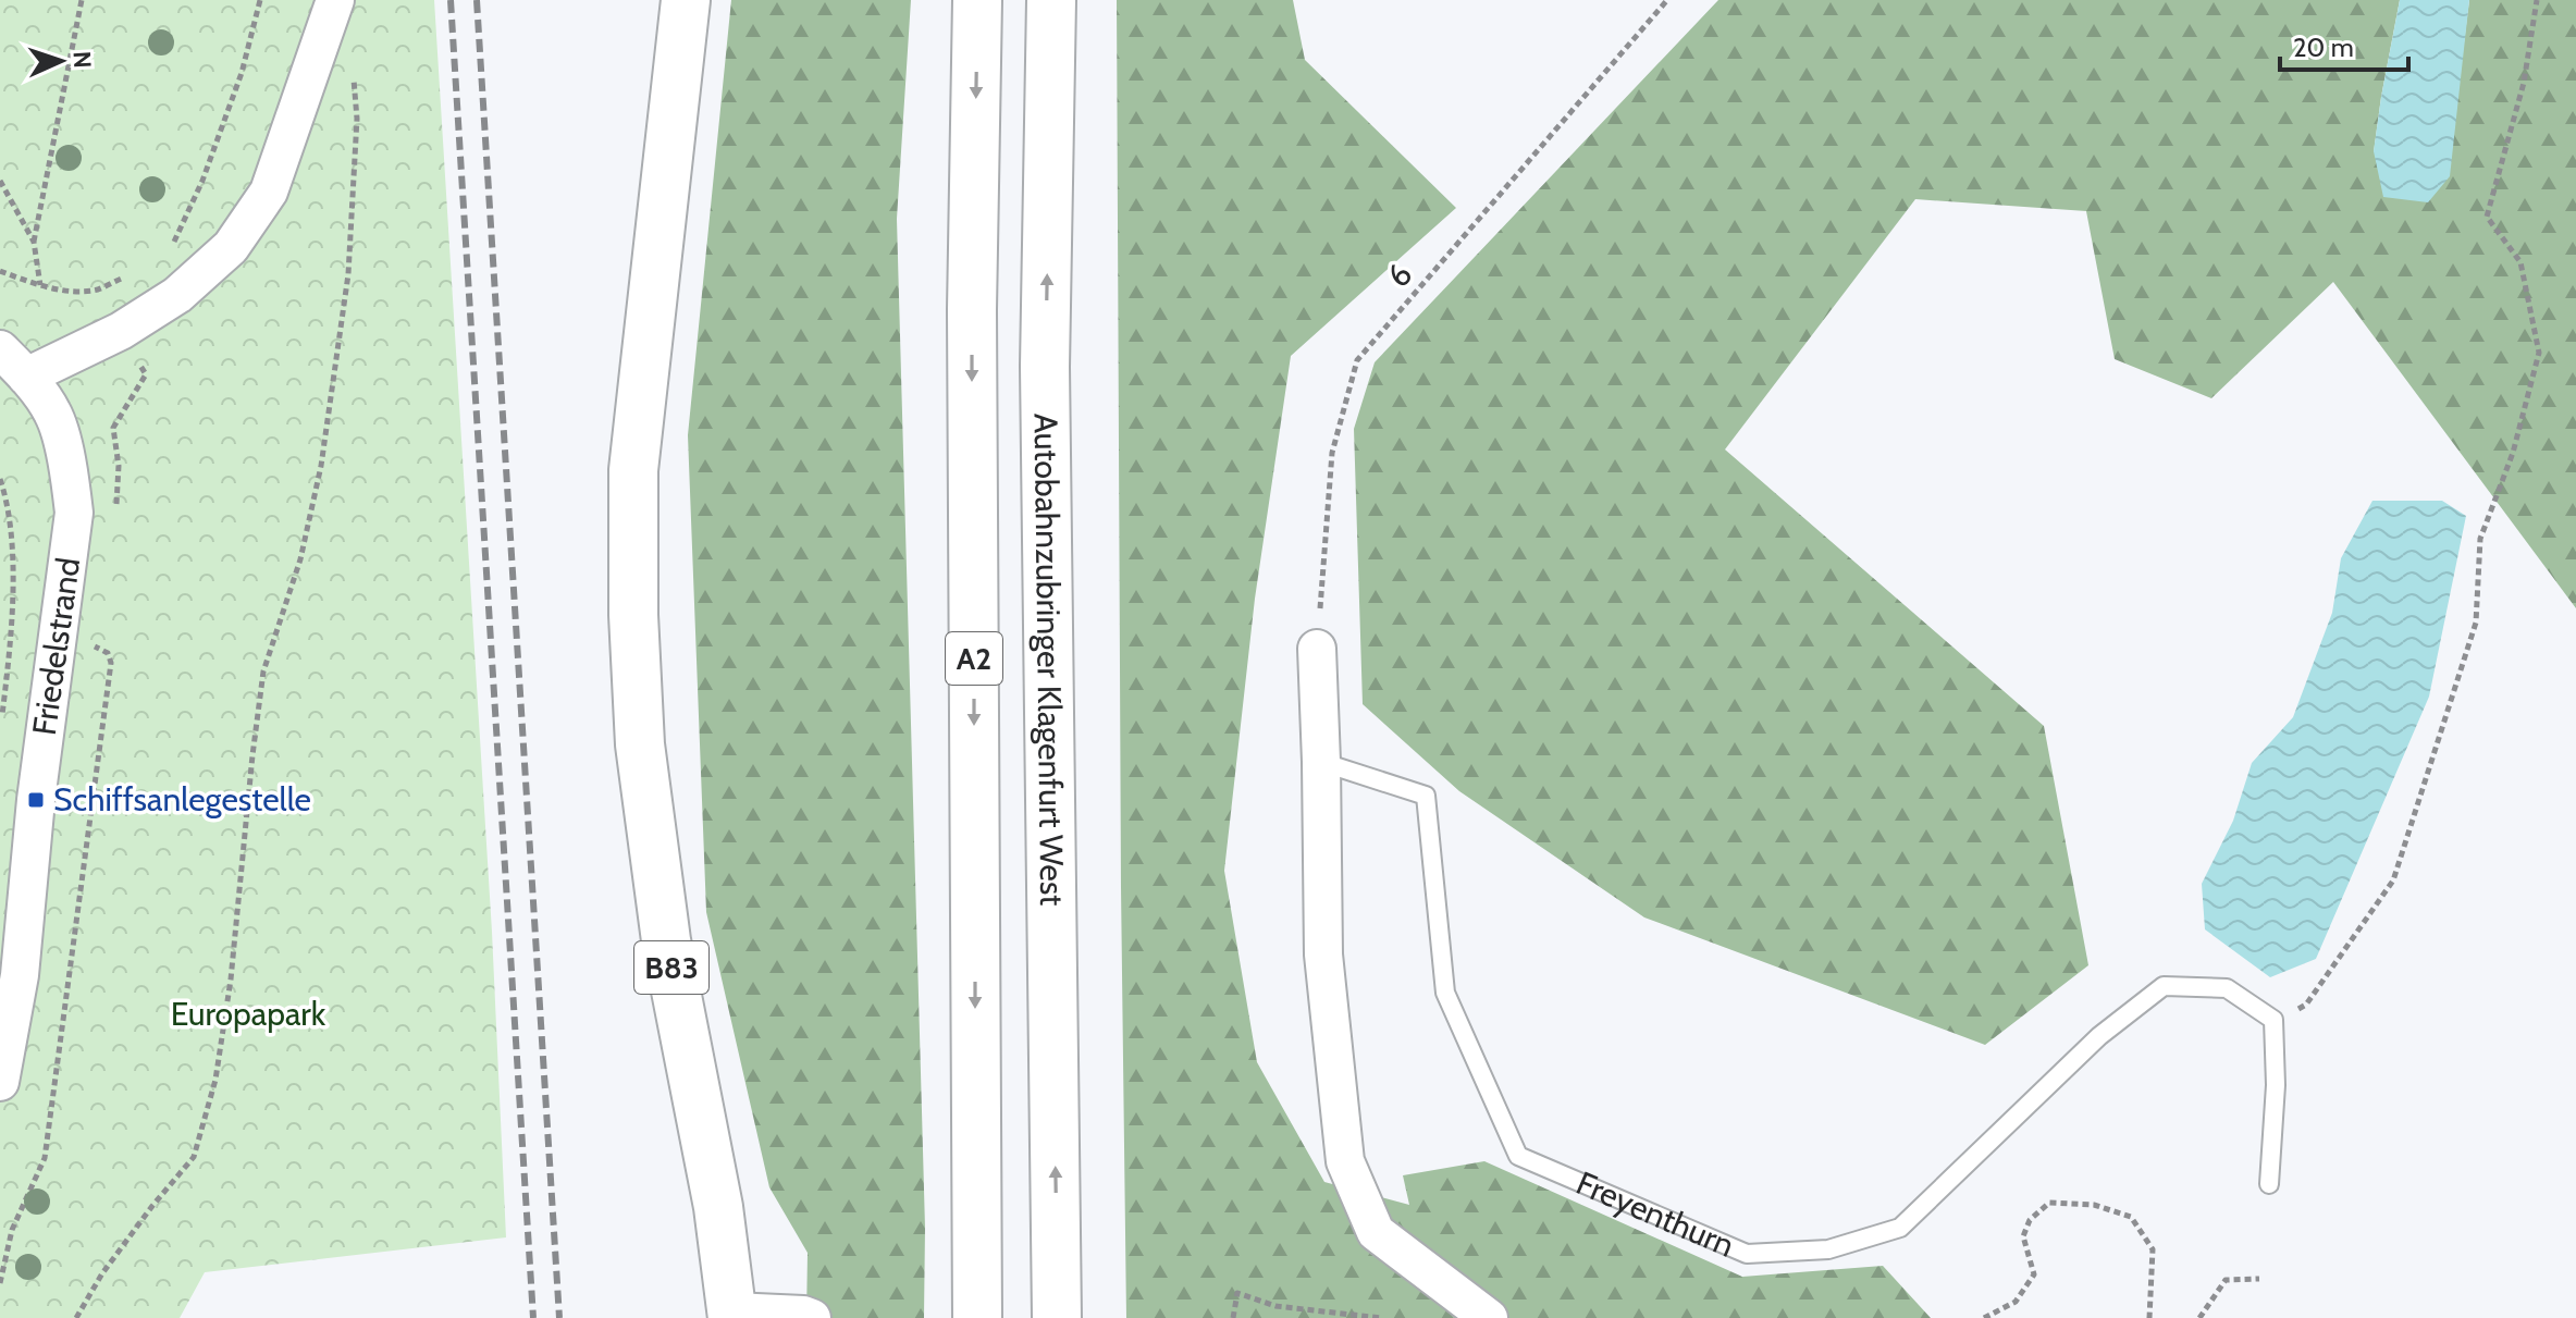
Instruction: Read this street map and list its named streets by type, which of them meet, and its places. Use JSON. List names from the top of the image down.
{
  "streets": {
    "main road": ["A2", "Autobahnzubringer Klagenfurt West", "B83"],
    "street": ["Friedelstrand"],
    "lane": ["Freyenthurn"],
    "path": ["6"]
  },
  "parks": ["Europapark"],
  "places": {
    "transit": ["Schiffsanlegestelle"]
  },
  "scale_bar": "20 m",
  "north": "right"
}
